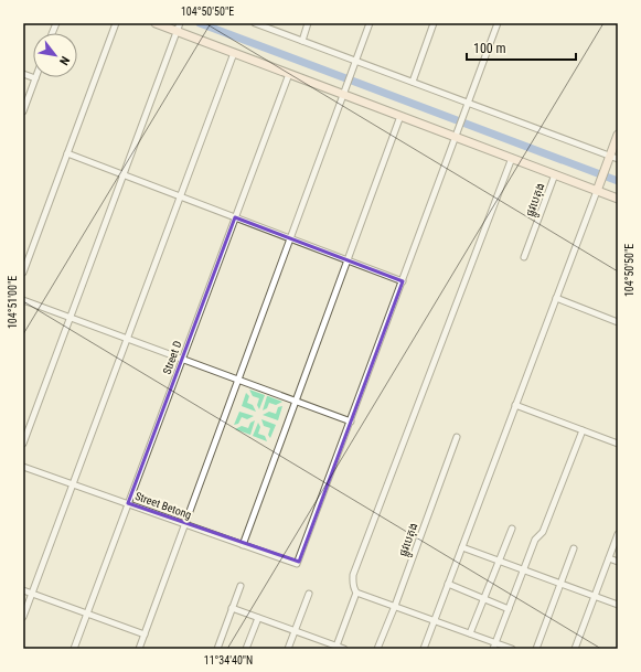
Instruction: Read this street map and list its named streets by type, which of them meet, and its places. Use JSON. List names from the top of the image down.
{
  "streets": {
    "street": ["ផ្លូវបេតុង", "Street D", "Street Betong"]
  },
  "crossings": [
    ["Street D", "Street Betong"]
  ],
  "scale_bar": "100 m",
  "north": "bottom right",
  "coordinates": ["104°50'50\"E", "104°51'00\"E", "11°34'40\"N"]
}
